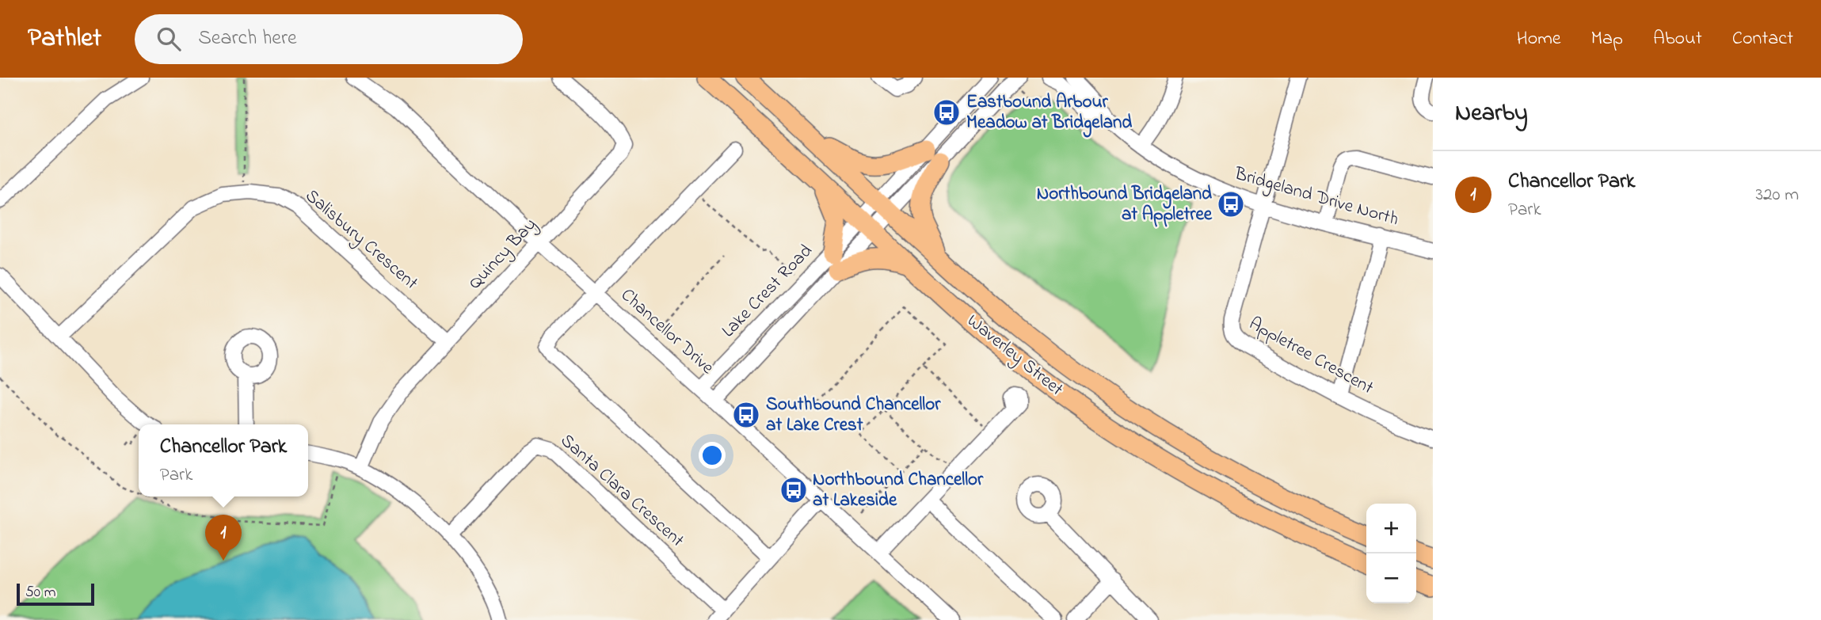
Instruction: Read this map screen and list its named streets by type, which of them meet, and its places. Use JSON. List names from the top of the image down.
{
  "streets": {
    "main road": ["Waverley Street"],
    "street": [
      "Bridgeland Drive North",
      "Salisbury Crescent",
      "Quincy Bay",
      "Lake Crest Road",
      "Chancellor Drive",
      "Appletree Crescent",
      "Santa Clara Crescent"
    ]
  },
  "crossings": [
    ["Bridgeland Drive North", "Appletree Crescent"],
    ["Salisbury Crescent", "Quincy Bay"],
    ["Quincy Bay", "Chancellor Drive"],
    ["Lake Crest Road", "Chancellor Drive"],
    ["Lake Crest Road", "Waverley Street"]
  ],
  "places": {
    "bus stop": [
      "Eastbound Arbour Meadow at Bridgeland",
      "Northbound Bridgeland at Appletree",
      "Southbound Chancellor at Lake Crest",
      "Northbound Chancellor at Lakeside"
    ]
  },
  "scale_bar": "50 m",
  "page": {
    "header": "Pathlet",
    "search": "Search here",
    "nav": [
      "Home",
      "Map",
      "About",
      "Contact"
    ],
    "heading": "Nearby",
    "list": [
      {
        "mark": "1",
        "name": "Chancellor Park",
        "note": "Park",
        "value": "320 m"
      }
    ],
    "popup": ["Chancellor Park", "Park"],
    "map_buttons": ["+", "−"],
    "pins": "1",
    "scale": "50 m"
  }
}
